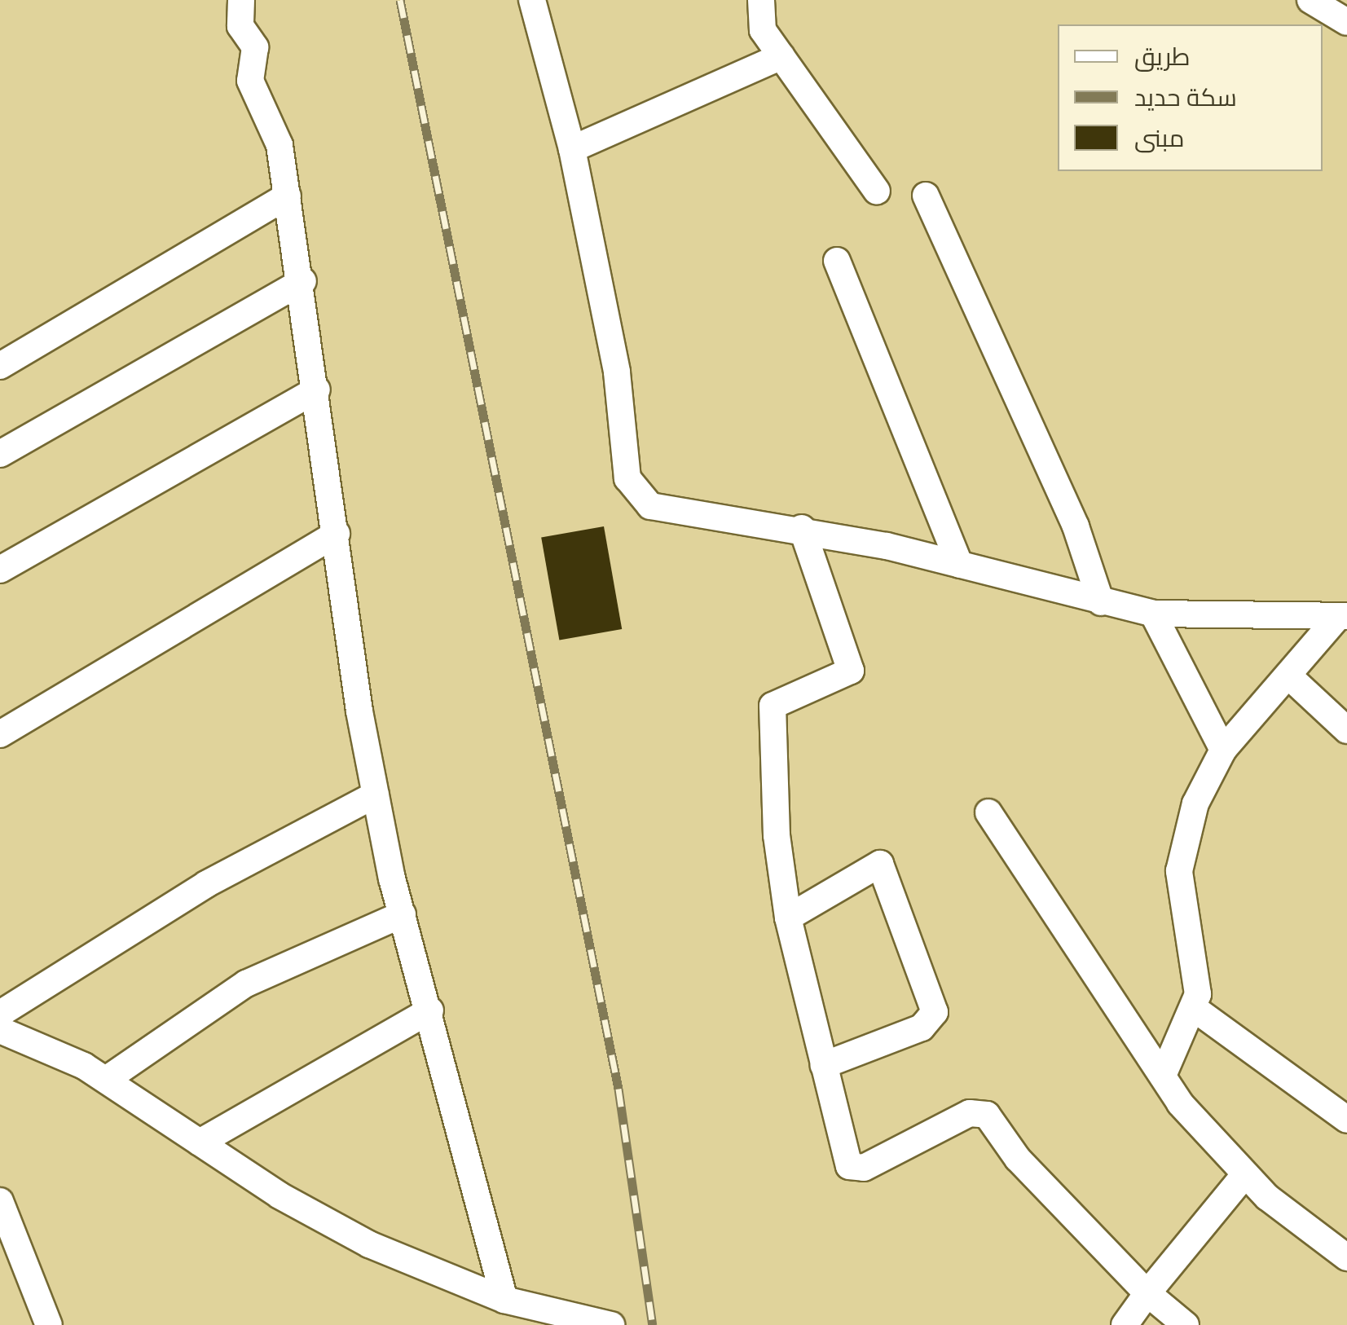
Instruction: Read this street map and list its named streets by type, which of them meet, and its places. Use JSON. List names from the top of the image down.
{
  "legend": ["طريق", "سكة حديد", "مبنى"]
}
